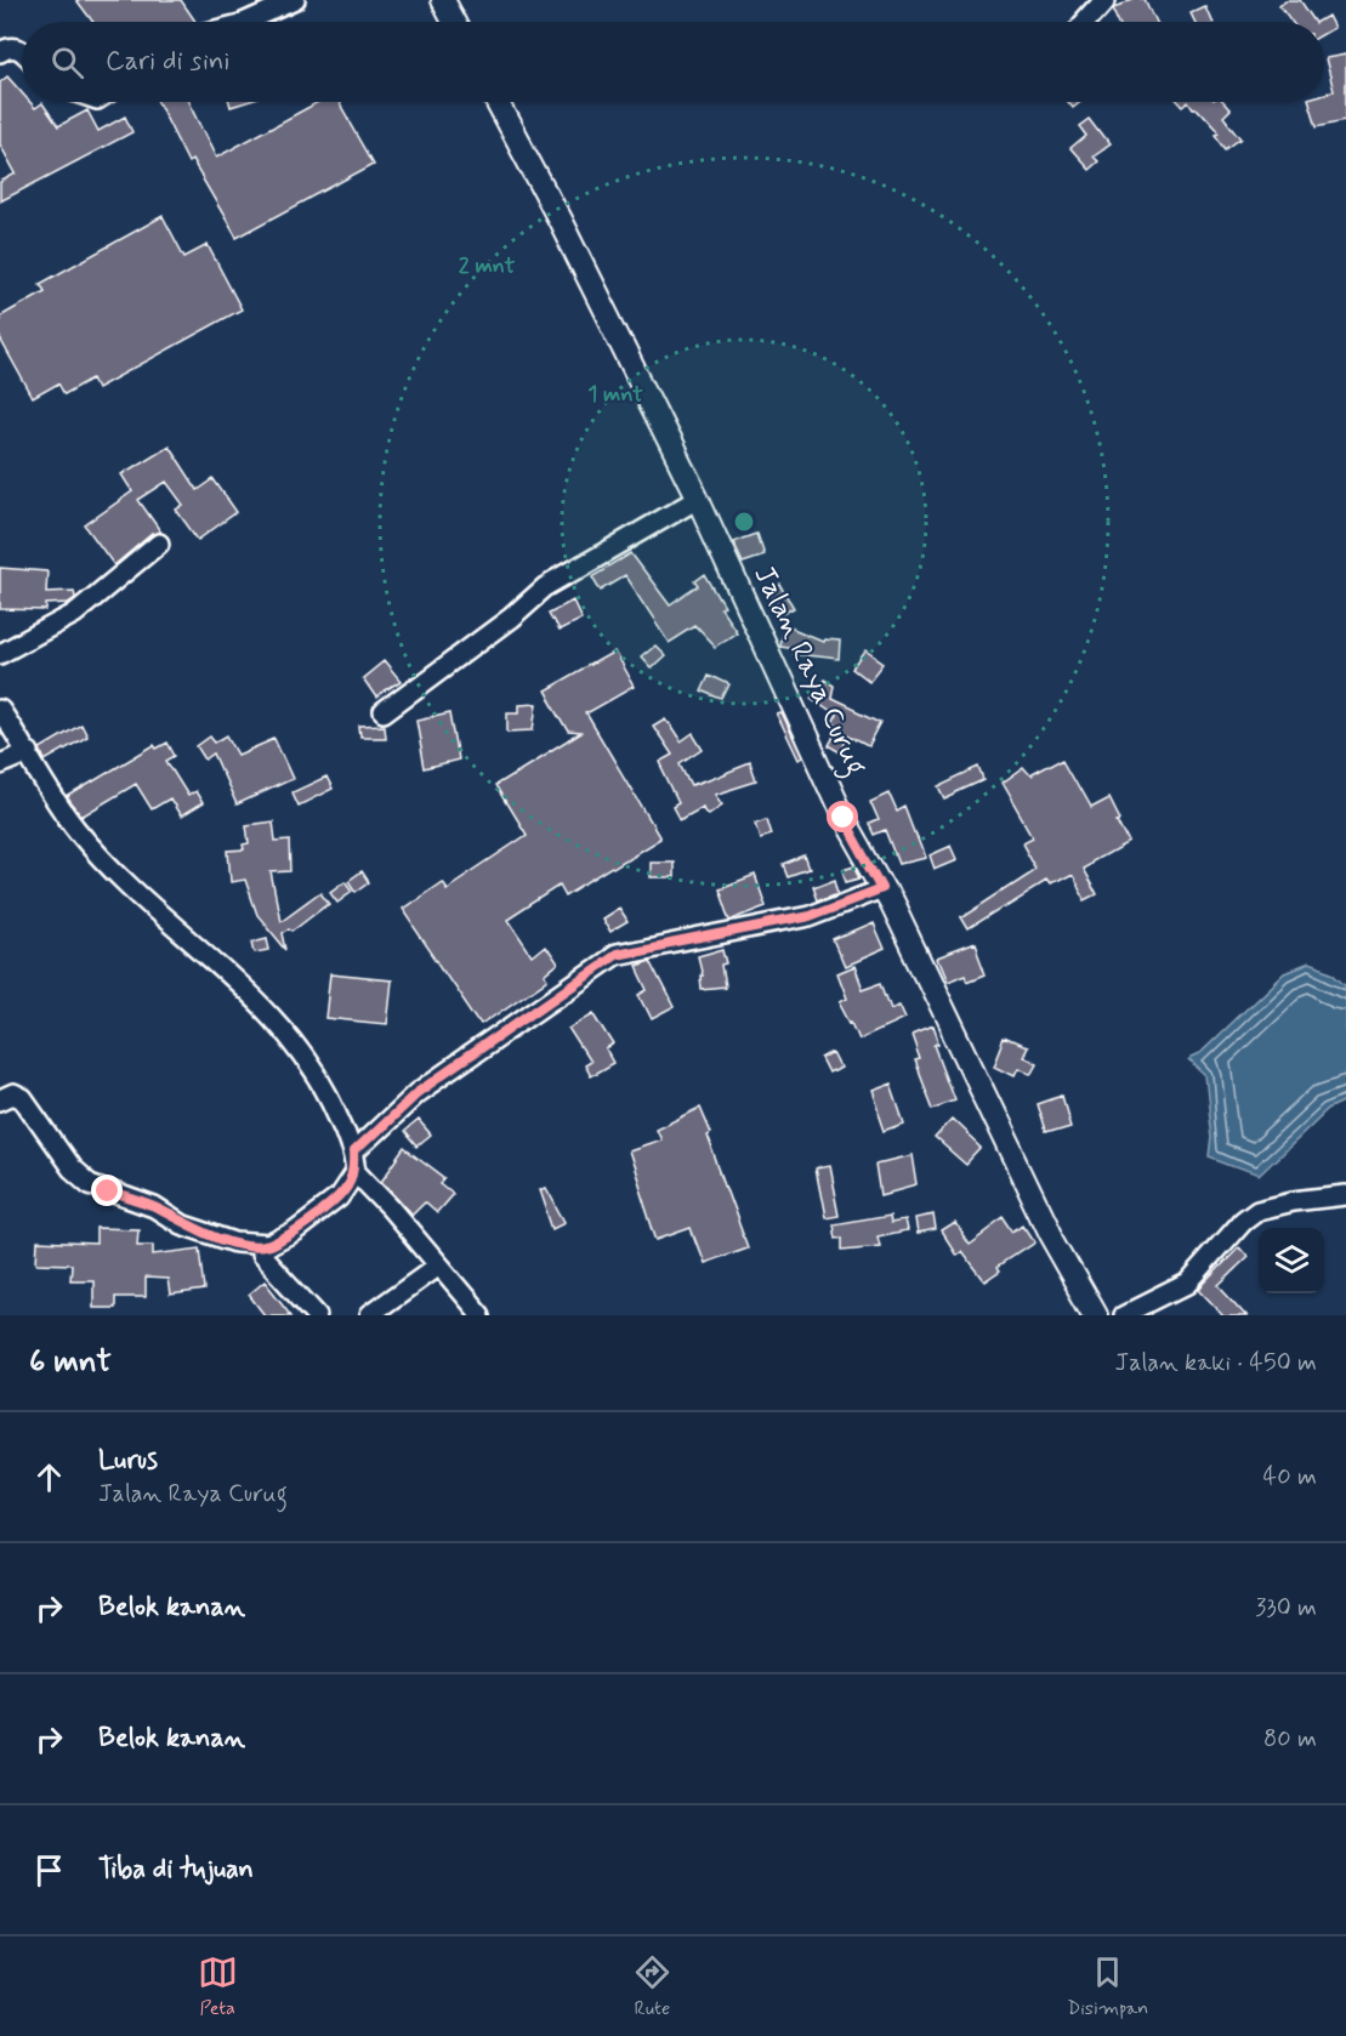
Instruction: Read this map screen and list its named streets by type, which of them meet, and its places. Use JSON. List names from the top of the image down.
{
  "streets": {
    "street": ["Jalan Raya Curug"]
  },
  "page": {
    "search": "Cari di sini",
    "heading": ["6 mnt", "Jalan kaki · 450 m"],
    "list": [
      ["Lurus", "Jalan Raya Curug", "40 m"],
      ["Belok kanan", "330 m"],
      ["Belok kanan", "80 m"],
      "Tiba di tujuan"
    ],
    "nav": ["Peta", "Rute", "Disimpan"]
  },
  "rings": ["2 mnt", "1 mnt"]
}
